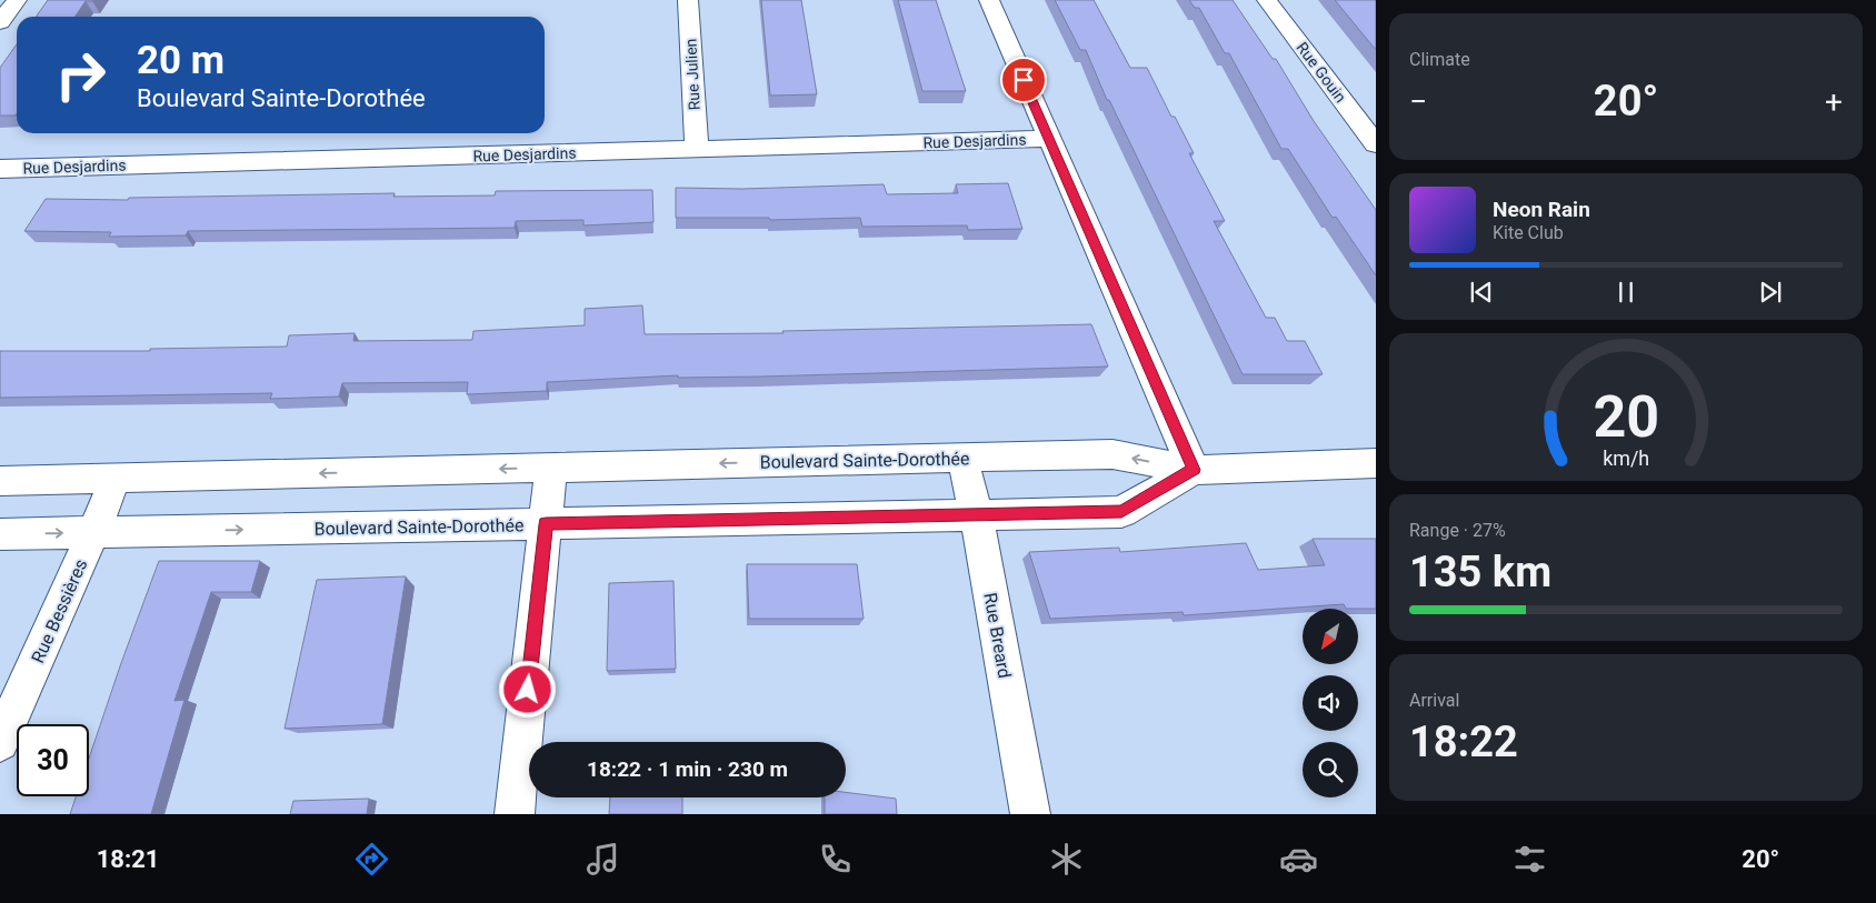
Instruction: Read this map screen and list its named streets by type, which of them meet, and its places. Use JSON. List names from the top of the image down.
{
  "streets": {
    "street": [
      "Rue Gouin",
      "Rue Julien",
      "Rue Desjardins",
      "Boulevard Sainte-Dorothée",
      "Rue Bessières",
      "Rue Breard"
    ]
  },
  "crossings": [
    ["Rue Julien", "Rue Desjardins"],
    ["Boulevard Sainte-Dorothée", "Rue Bessières"],
    ["Boulevard Sainte-Dorothée", "Rue Breard"]
  ],
  "north": "bottom left",
  "page": {
    "tile": [
      "Climate",
      ["Range · 27%", "135 km"],
      ["Arrival", "18:22"]
    ],
    "turn": ["20 m", "Boulevard Sainte-Dorothée"],
    "heat": ["−", "20°", "+"],
    "song": ["Neon Rain", "Kite Club"],
    "limit": "30",
    "trip": "18:22 · 1 min · 230 m",
    "tabs": ["18:21", "20°"],
    "gauge": ["20", "km/h"]
  }
}
